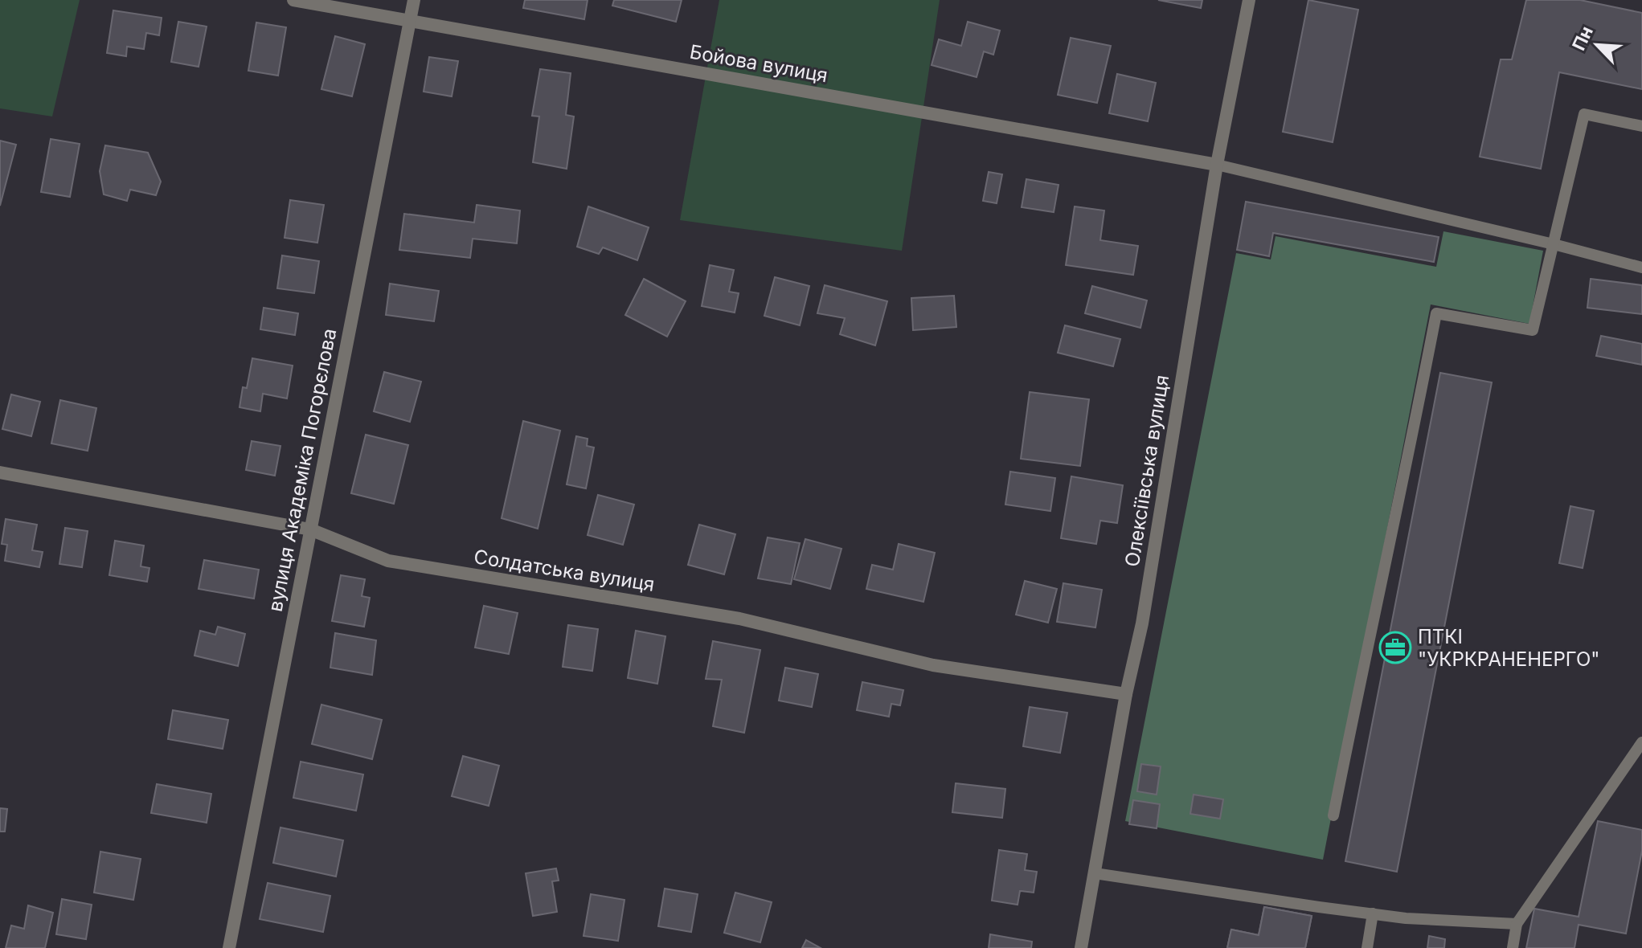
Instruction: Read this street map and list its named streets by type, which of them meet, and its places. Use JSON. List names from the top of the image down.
{
  "streets": {
    "street": [
      "Бойова вулиця",
      "вулиця Академіка Погорєлова",
      "Олексіївська вулиця",
      "Солдатська вулиця"
    ]
  },
  "crossings": [
    ["Бойова вулиця", "вулиця Академіка Погорєлова"],
    ["Бойова вулиця", "Олексіївська вулиця"],
    ["вулиця Академіка Погорєлова", "Солдатська вулиця"],
    ["Олексіївська вулиця", "Солдатська вулиця"]
  ],
  "places": {
    "office": ["ПТКІ \"УКРКРАНЕНЕРГО\""]
  },
  "north": "top left"
}
